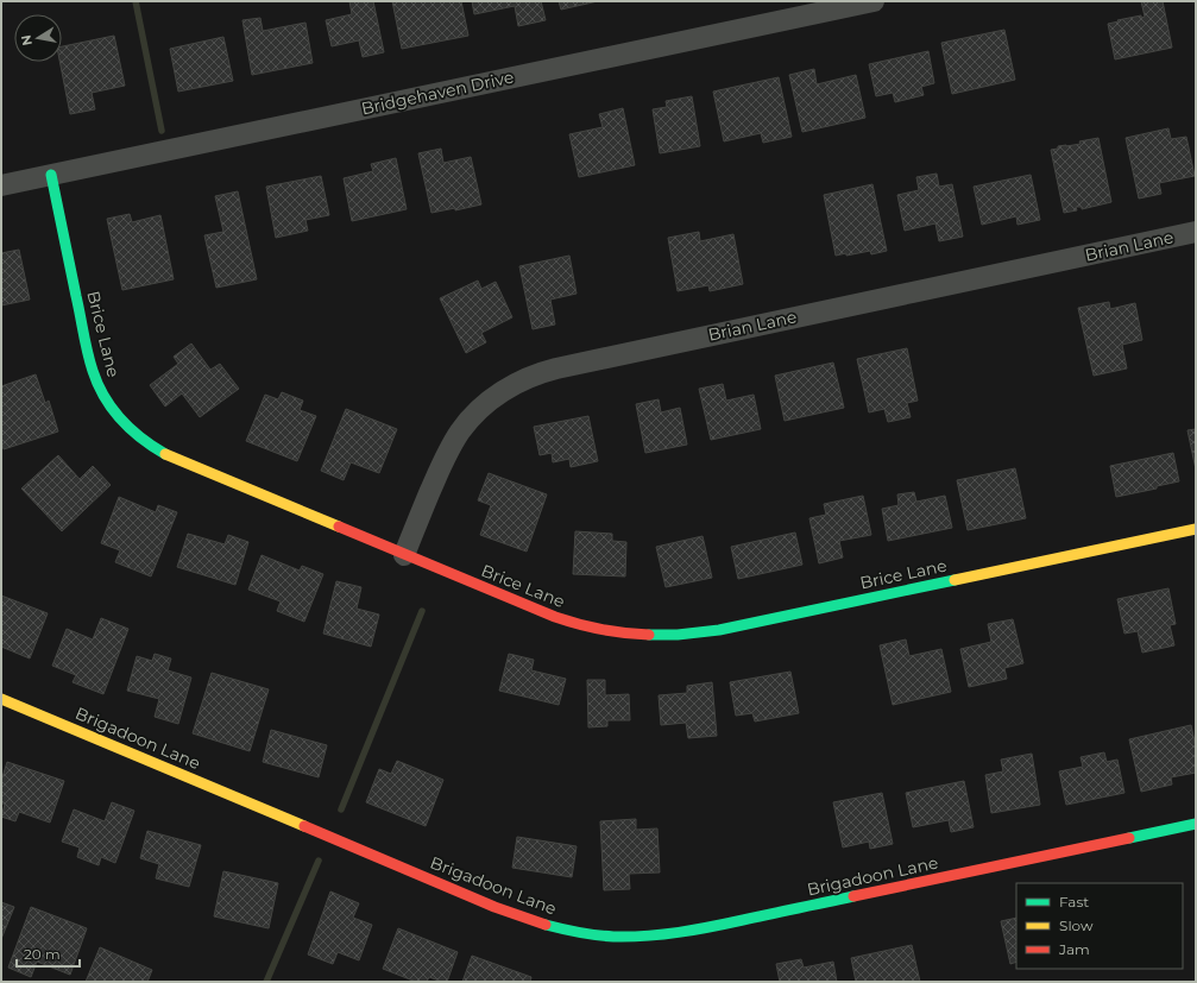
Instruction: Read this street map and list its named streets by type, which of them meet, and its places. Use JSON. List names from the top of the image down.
{
  "streets": {
    "street": [
      "Bridgehaven Drive",
      "Brian Lane",
      "Brice Lane",
      "Brigadoon Lane"
    ]
  },
  "crossings": [
    ["Bridgehaven Drive", "Brice Lane"],
    ["Brian Lane", "Brice Lane"]
  ],
  "legend": ["Fast", "Slow", "Jam"],
  "scale_bar": "20 m",
  "north": "left"
}
